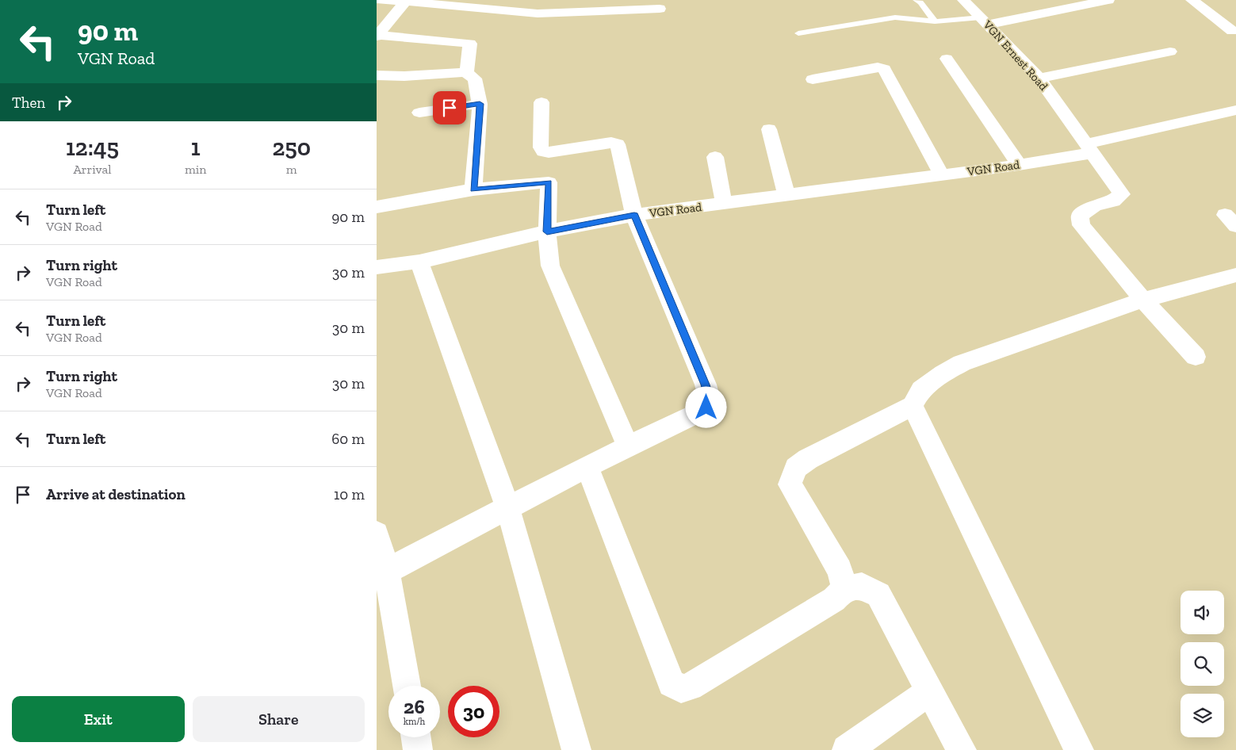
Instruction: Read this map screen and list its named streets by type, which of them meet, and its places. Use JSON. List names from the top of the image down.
{
  "streets": {
    "street": ["VGN Ernest Road", "VGN Road"]
  },
  "crossings": [
    ["VGN Ernest Road", "VGN Road"]
  ],
  "page": {
    "turn": ["90 m", "VGN Road"],
    "then": "Then",
    "eta": [
      "12:45",
      "Arrival",
      "1",
      "min",
      "250",
      "m"
    ],
    "list": [
      {
        "name": "Turn left",
        "note": "VGN Road",
        "value": "90 m"
      },
      {
        "name": "Turn right",
        "note": "VGN Road",
        "value": "30 m"
      },
      {
        "name": "Turn left",
        "note": "VGN Road",
        "value": "30 m"
      },
      {
        "name": "Turn right",
        "note": "VGN Road",
        "value": "30 m"
      },
      {
        "name": "Turn left",
        "value": "60 m"
      },
      {
        "name": "Arrive at destination",
        "value": "10 m"
      }
    ],
    "speed": "26 km/h",
    "limit": "30",
    "buttons": ["Exit", "Share"]
  }
}
